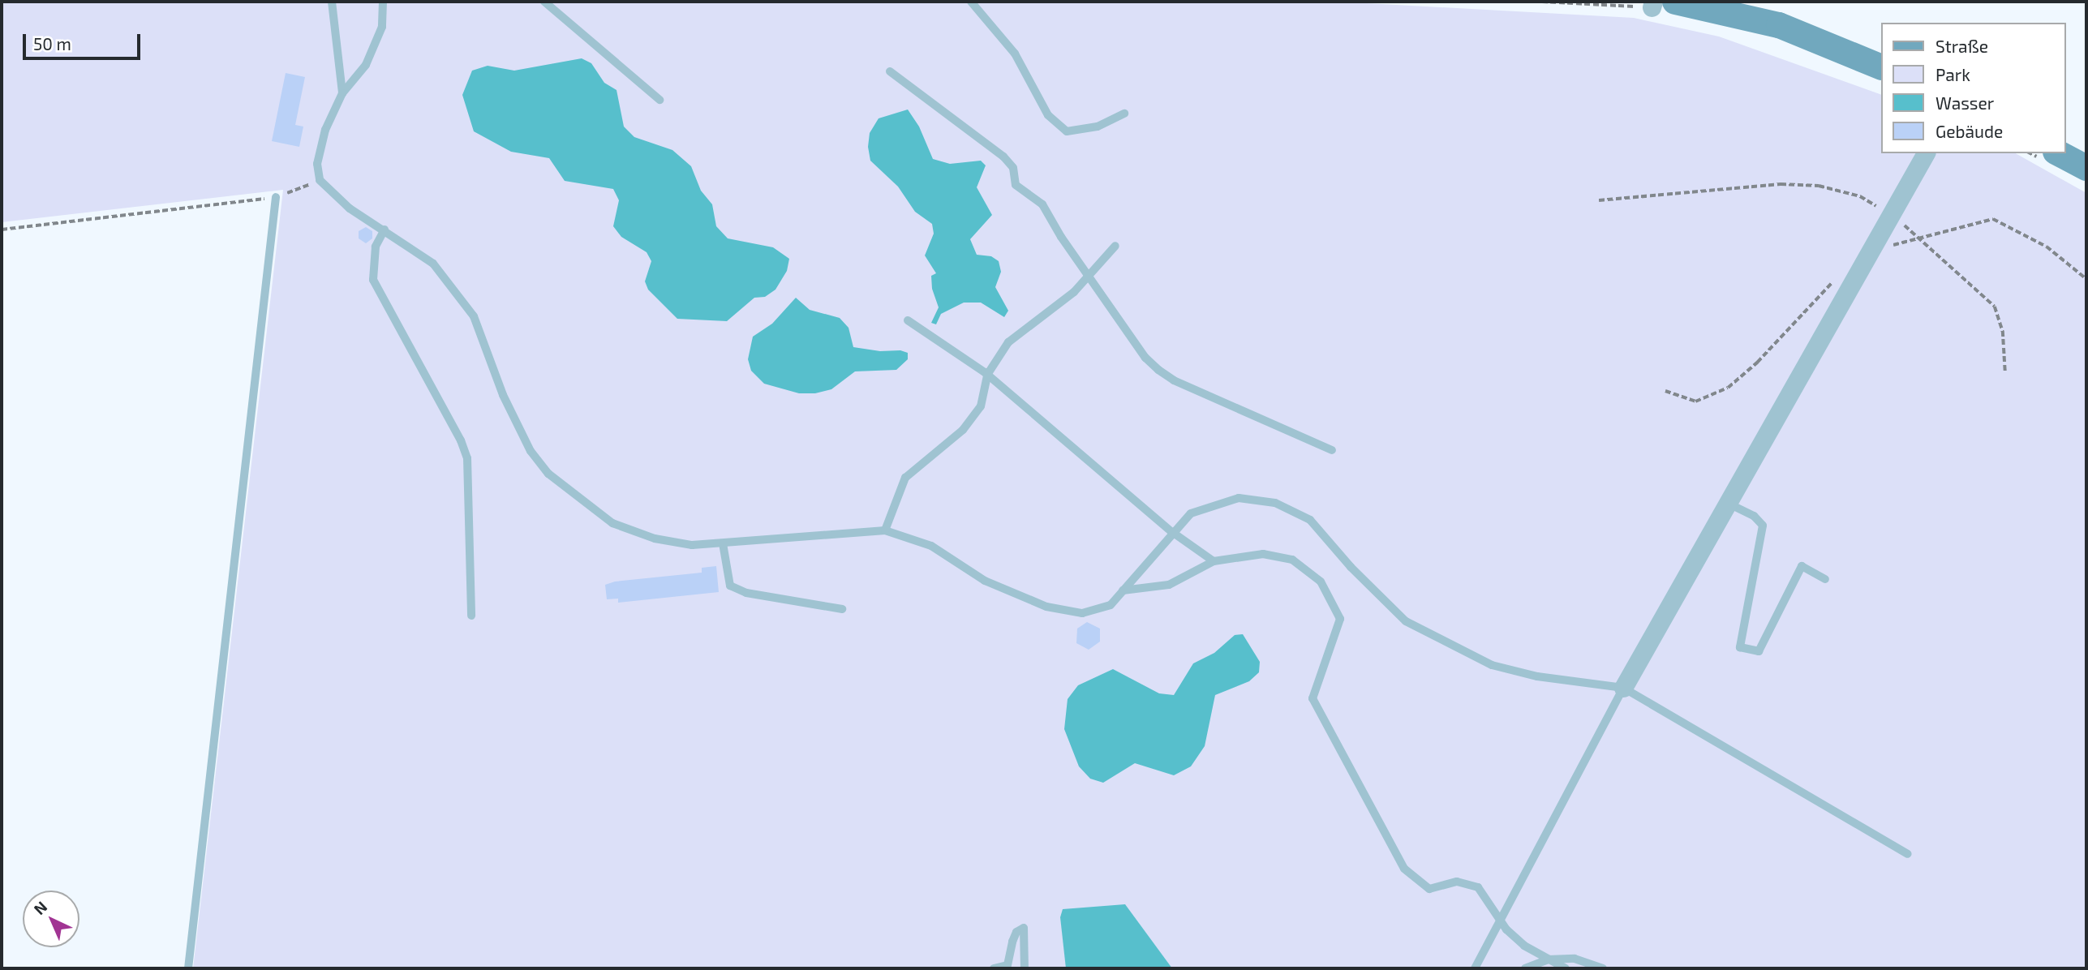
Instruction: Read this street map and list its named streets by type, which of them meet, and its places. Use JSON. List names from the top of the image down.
{
  "legend": [
    "Straße",
    "Park",
    "Wasser",
    "Gebäude"
  ],
  "scale_bar": "50 m",
  "north": "top left"
}
